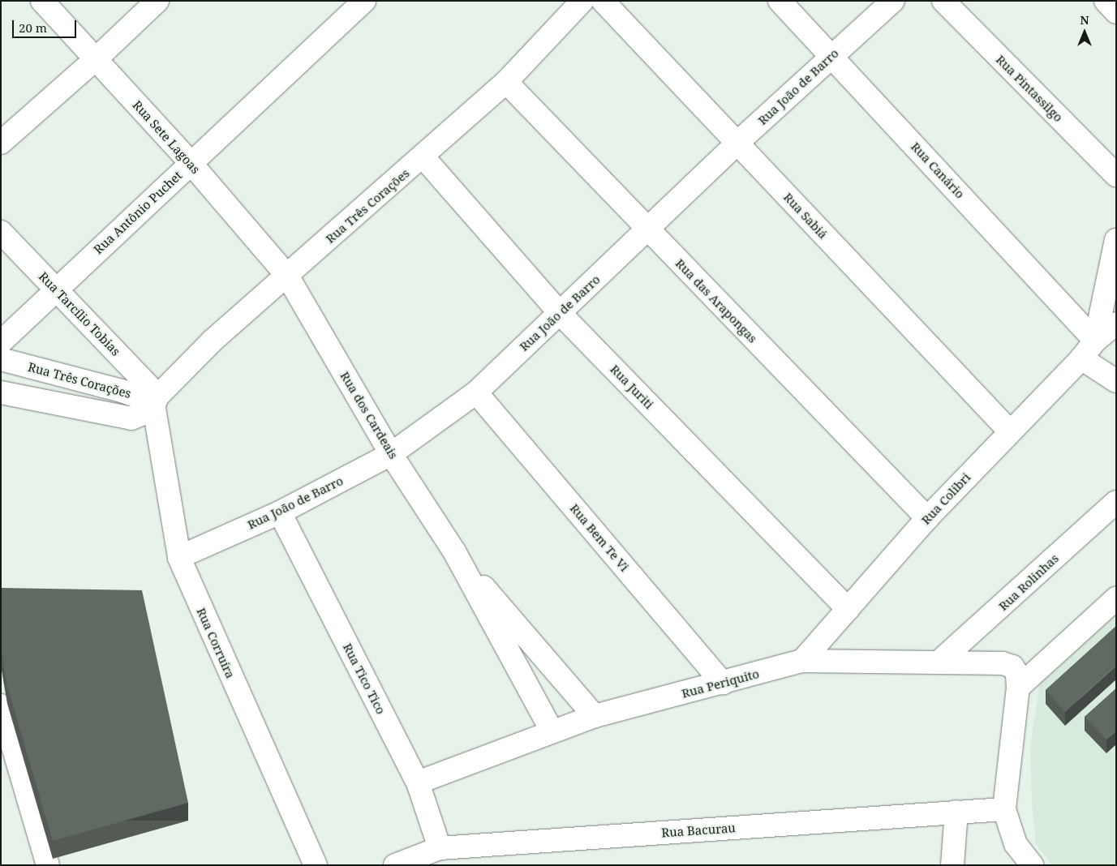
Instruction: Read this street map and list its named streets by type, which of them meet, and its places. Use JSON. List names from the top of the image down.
{
  "streets": {
    "street": [
      "Rua João de Barro",
      "Rua Pintassilgo",
      "Rua Sete Lagoas",
      "Rua Canário",
      "Rua Três Corações",
      "Rua Antônio Puchet",
      "Rua Sabiá",
      "Rua das Arapongas",
      "Rua Tarcílio Tobias",
      "Rua Juriti",
      "Rua dos Cardeais",
      "Rua Colibri",
      "Rua Bem Te Vi",
      "Rua Rolinhas",
      "Rua Corruíra",
      "Rua Tico Tico",
      "Rua Periquito",
      "Rua Bacurau"
    ]
  },
  "crossings": [
    ["Rua João de Barro", "Rua Canário"],
    ["Rua João de Barro", "Rua Sabiá"],
    ["Rua João de Barro", "Rua das Arapongas"],
    ["Rua João de Barro", "Rua Juriti"],
    ["Rua João de Barro", "Rua dos Cardeais"],
    ["Rua João de Barro", "Rua Bem Te Vi"],
    ["Rua João de Barro", "Rua Corruíra"],
    ["Rua João de Barro", "Rua Tico Tico"],
    ["Rua Sete Lagoas", "Rua Três Corações"],
    ["Rua Sete Lagoas", "Rua Antônio Puchet"],
    ["Rua Sete Lagoas", "Rua dos Cardeais"],
    ["Rua Canário", "Rua Colibri"],
    ["Rua Três Corações", "Rua das Arapongas"],
    ["Rua Três Corações", "Rua Tarcílio Tobias"],
    ["Rua Três Corações", "Rua Juriti"],
    ["Rua Três Corações", "Rua dos Cardeais"],
    ["Rua Três Corações", "Rua Corruíra"],
    ["Rua Antônio Puchet", "Rua Tarcílio Tobias"],
    ["Rua Sabiá", "Rua Colibri"],
    ["Rua das Arapongas", "Rua Colibri"],
    ["Rua Tarcílio Tobias", "Rua Corruíra"],
    ["Rua Juriti", "Rua Colibri"],
    ["Rua dos Cardeais", "Rua Periquito"],
    ["Rua Colibri", "Rua Periquito"],
    ["Rua Bem Te Vi", "Rua Periquito"],
    ["Rua Rolinhas", "Rua Periquito"],
    ["Rua Tico Tico", "Rua Periquito"],
    ["Rua Tico Tico", "Rua Bacurau"]
  ],
  "scale_bar": "20 m",
  "north": "top"
}
